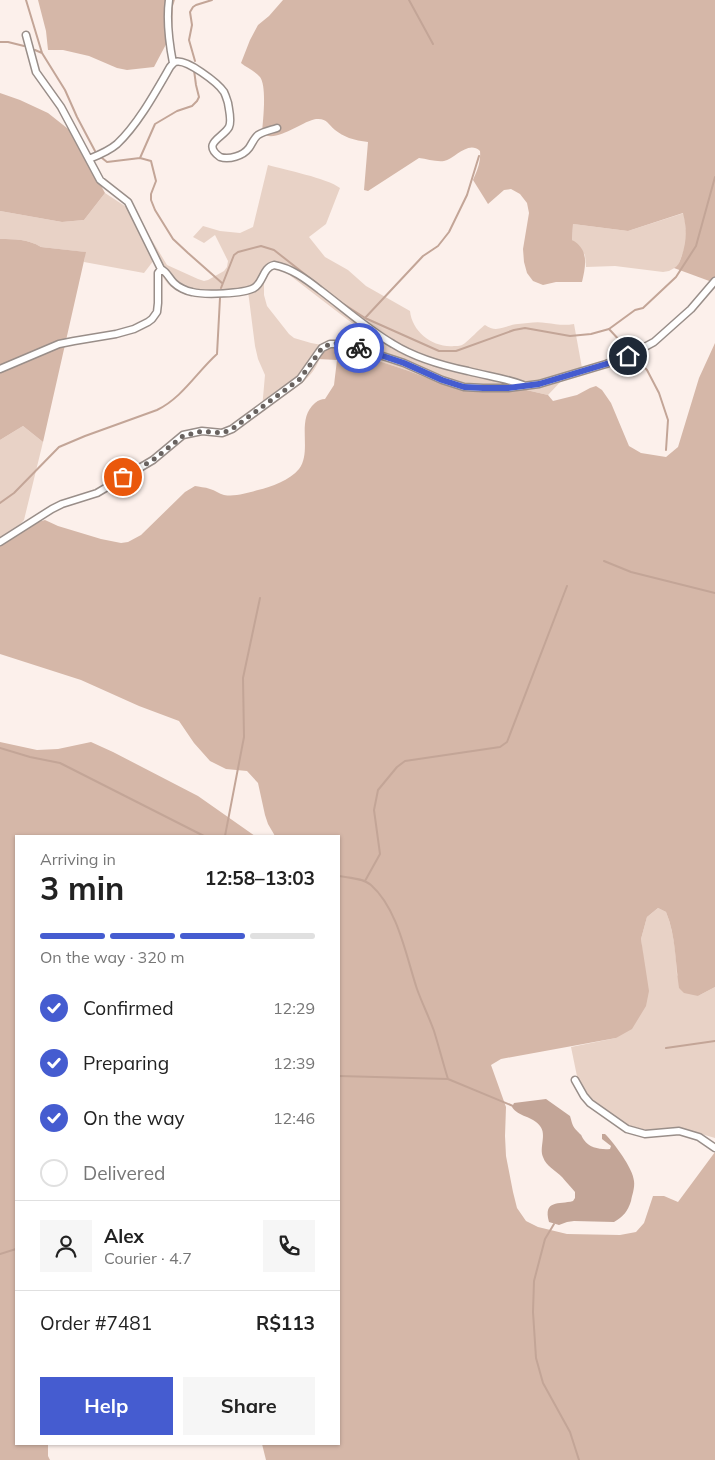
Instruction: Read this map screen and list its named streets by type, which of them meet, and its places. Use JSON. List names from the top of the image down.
{
  "page": {
    "heading": ["3 min", "Arriving in", "12:58–13:03"],
    "panel": [
      "Alex",
      "Courier · 4.7",
      "Order #7481",
      "R$113"
    ],
    "bar": "On the way · 320 m",
    "list": [
      ["Confirmed", "12:29"],
      ["Preparing", "12:39"],
      ["On the way", "12:46"],
      "Delivered"
    ],
    "buttons": ["Help", "Share"]
  }
}
